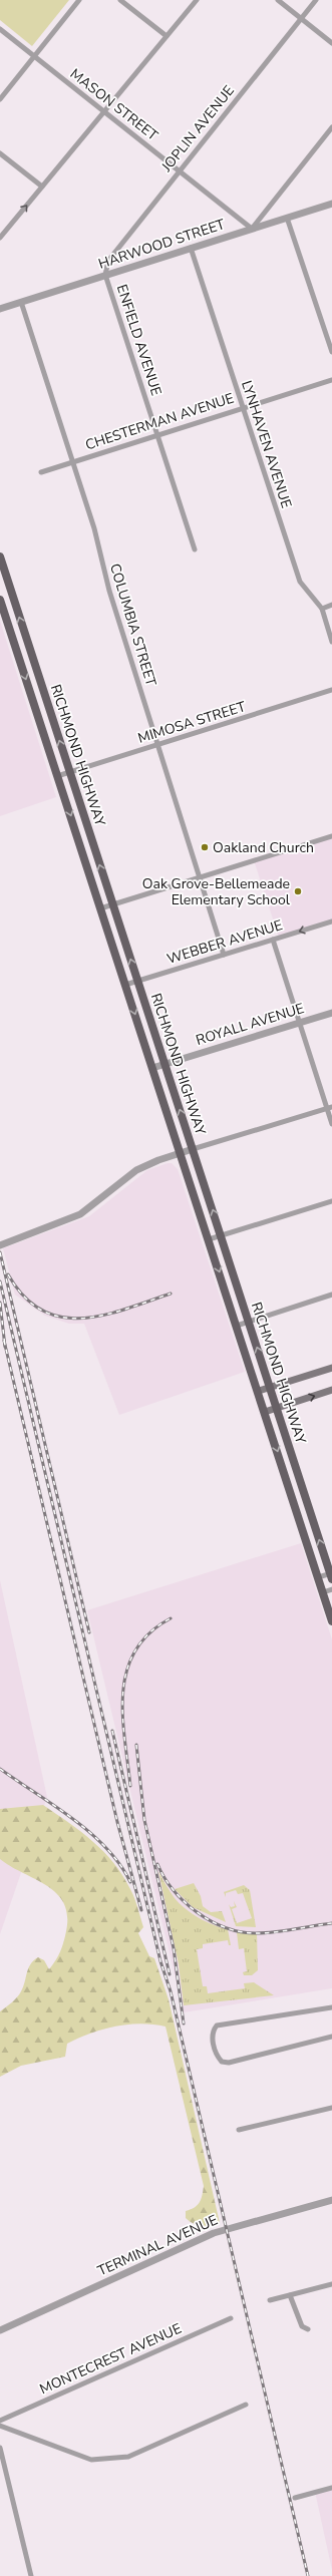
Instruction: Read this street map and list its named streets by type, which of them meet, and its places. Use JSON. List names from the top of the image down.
{
  "streets": {
    "main road": ["RICHMOND HIGHWAY"],
    "street": [
      "MASON STREET",
      "JOPLIN AVENUE",
      "HARWOOD STREET",
      "ENFIELD AVENUE",
      "CHESTERMAN AVENUE",
      "LYNHAVEN AVENUE",
      "COLUMBIA STREET",
      "MIMOSA STREET",
      "WEBBER AVENUE",
      "ROYALL AVENUE",
      "TERMINAL AVENUE",
      "MONTECREST AVENUE"
    ]
  },
  "crossings": [
    ["MASON STREET", "JOPLIN AVENUE"],
    ["MASON STREET", "HARWOOD STREET"],
    ["JOPLIN AVENUE", "HARWOOD STREET"],
    ["JOPLIN AVENUE", "ENFIELD AVENUE"],
    ["HARWOOD STREET", "ENFIELD AVENUE"],
    ["HARWOOD STREET", "LYNHAVEN AVENUE"],
    ["HARWOOD STREET", "COLUMBIA STREET"],
    ["ENFIELD AVENUE", "CHESTERMAN AVENUE"],
    ["CHESTERMAN AVENUE", "LYNHAVEN AVENUE"],
    ["CHESTERMAN AVENUE", "COLUMBIA STREET"],
    ["COLUMBIA STREET", "MIMOSA STREET"],
    ["COLUMBIA STREET", "WEBBER AVENUE"],
    ["MIMOSA STREET", "RICHMOND HIGHWAY"],
    ["RICHMOND HIGHWAY", "WEBBER AVENUE"],
    ["RICHMOND HIGHWAY", "ROYALL AVENUE"]
  ],
  "places": ["Oakland Church", "Oak Grove-Bellemeade Elementary School"]
}
